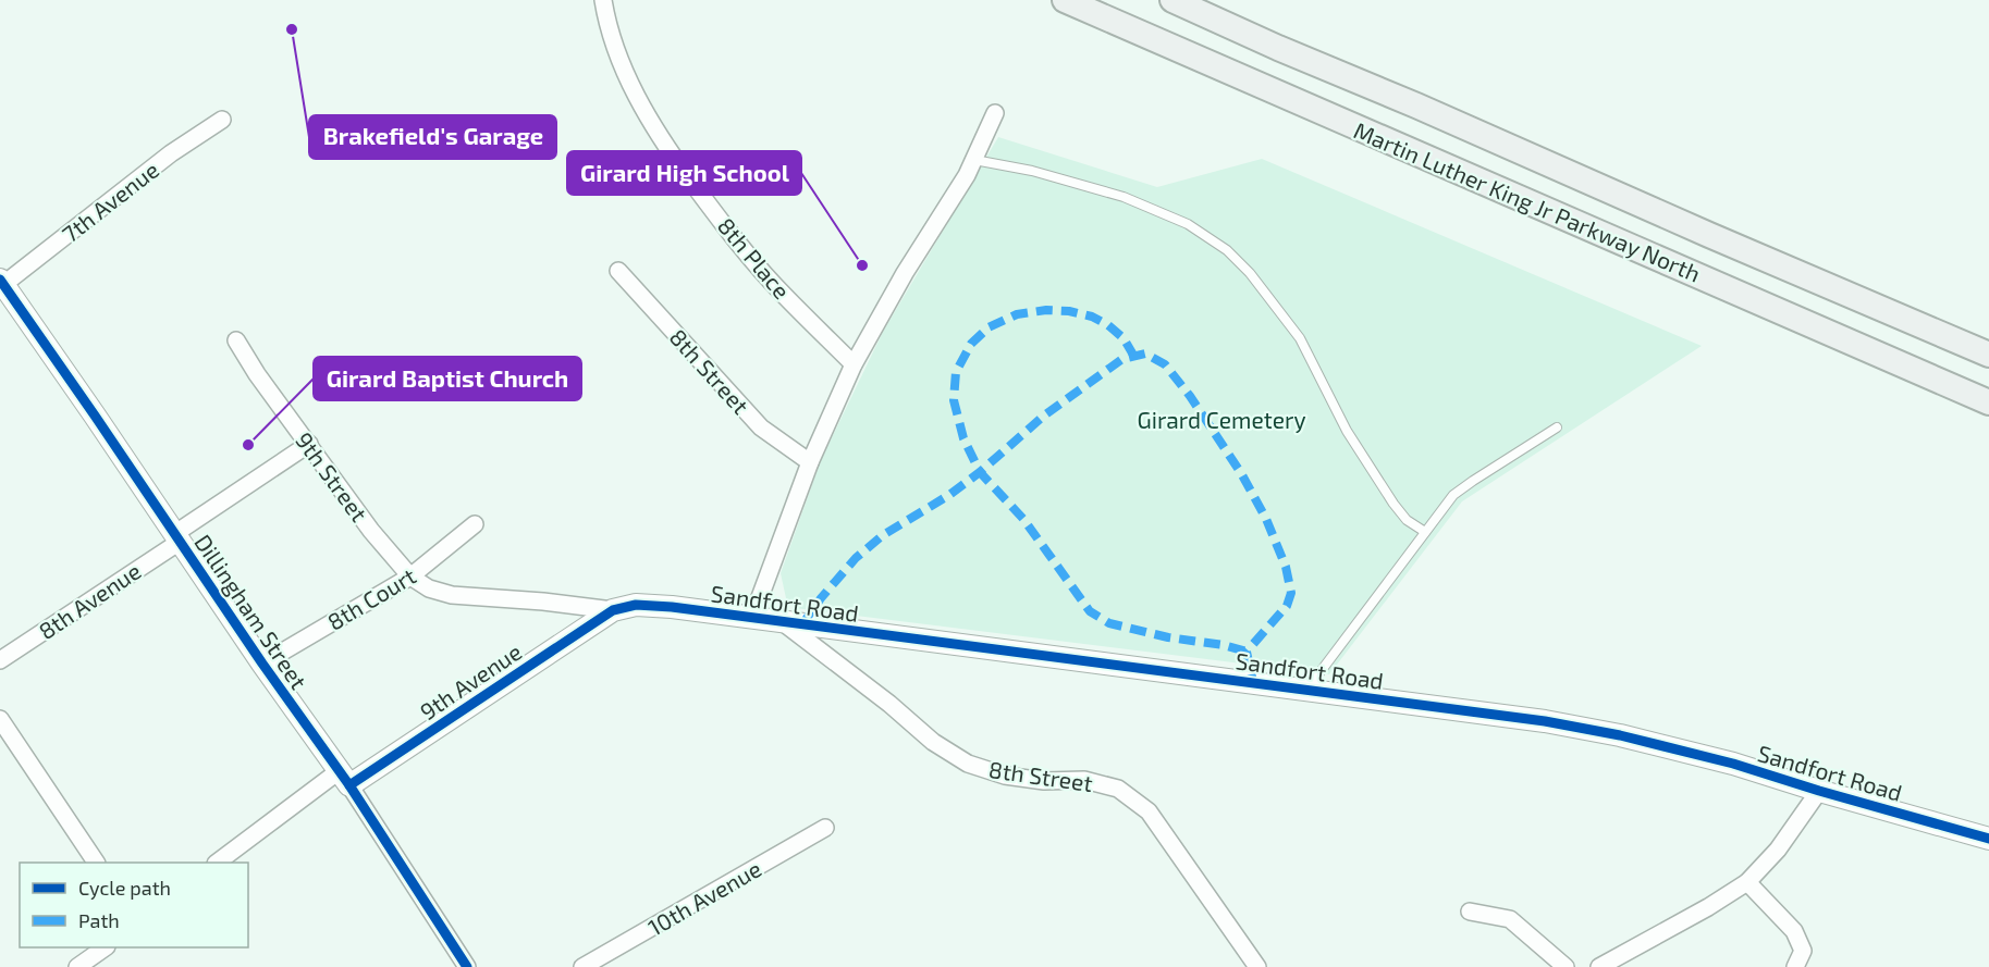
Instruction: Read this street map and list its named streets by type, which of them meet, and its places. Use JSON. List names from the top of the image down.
{
  "streets": {
    "main road": ["Martin Luther King Jr Parkway North"],
    "street": [
      "7th Avenue",
      "8th Place",
      "8th Street",
      "9th Street",
      "8th Court",
      "8th Avenue",
      "Sandfort Road",
      "Dillingham Street",
      "9th Avenue",
      "10th Avenue"
    ]
  },
  "crossings": [
    ["7th Avenue", "Dillingham Street"],
    ["8th Street", "Sandfort Road"],
    ["9th Street", "8th Court"],
    ["9th Street", "8th Avenue"],
    ["8th Court", "Dillingham Street"],
    ["8th Avenue", "Dillingham Street"],
    ["Sandfort Road", "9th Avenue"],
    ["Dillingham Street", "9th Avenue"]
  ],
  "parks": ["Girard Cemetery"],
  "places": ["Brakefield's Garage", "Girard High School", "Girard Baptist Church"],
  "legend": ["Cycle path", "Path"]
}
